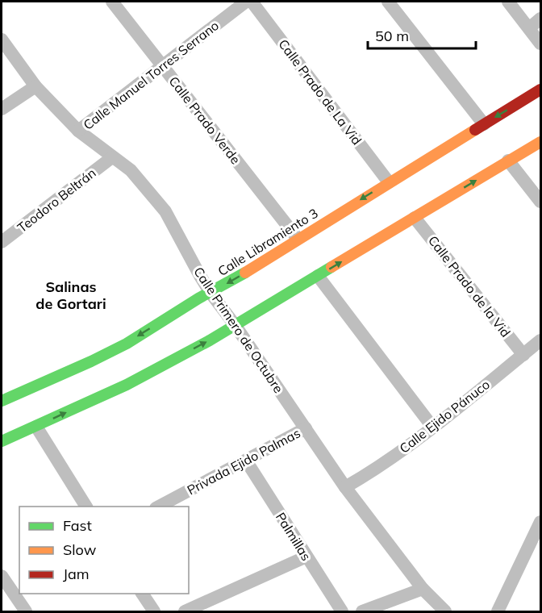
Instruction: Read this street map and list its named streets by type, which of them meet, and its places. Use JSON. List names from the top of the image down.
{
  "streets": {
    "street": [
      "Calle Manuel Torres Serrano",
      "Calle Prado de La Vid",
      "Calle Prado Verde",
      "Teodoro Beltrán",
      "Calle Libramiento 3",
      "Calle Prado de la Vid",
      "Calle Primero de Octubre",
      "Calle Ejido Pánuco",
      "Privada Ejido Palmas",
      "Palmillas"
    ]
  },
  "crossings": [
    ["Calle Manuel Torres Serrano", "Calle Prado Verde"],
    ["Calle Manuel Torres Serrano", "Calle Primero de Octubre"],
    ["Calle Prado de La Vid", "Calle Libramiento 3"],
    ["Calle Prado Verde", "Calle Libramiento 3"],
    ["Teodoro Beltrán", "Calle Primero de Octubre"],
    ["Calle Libramiento 3", "Calle Primero de Octubre"],
    ["Calle Prado de la Vid", "Calle Ejido Pánuco"],
    ["Calle Primero de Octubre", "Calle Ejido Pánuco"],
    ["Calle Primero de Octubre", "Privada Ejido Palmas"],
    ["Privada Ejido Palmas", "Palmillas"]
  ],
  "districts": ["Salinas de Gortari"],
  "legend": ["Fast", "Slow", "Jam"],
  "scale_bar": "50 m"
}
